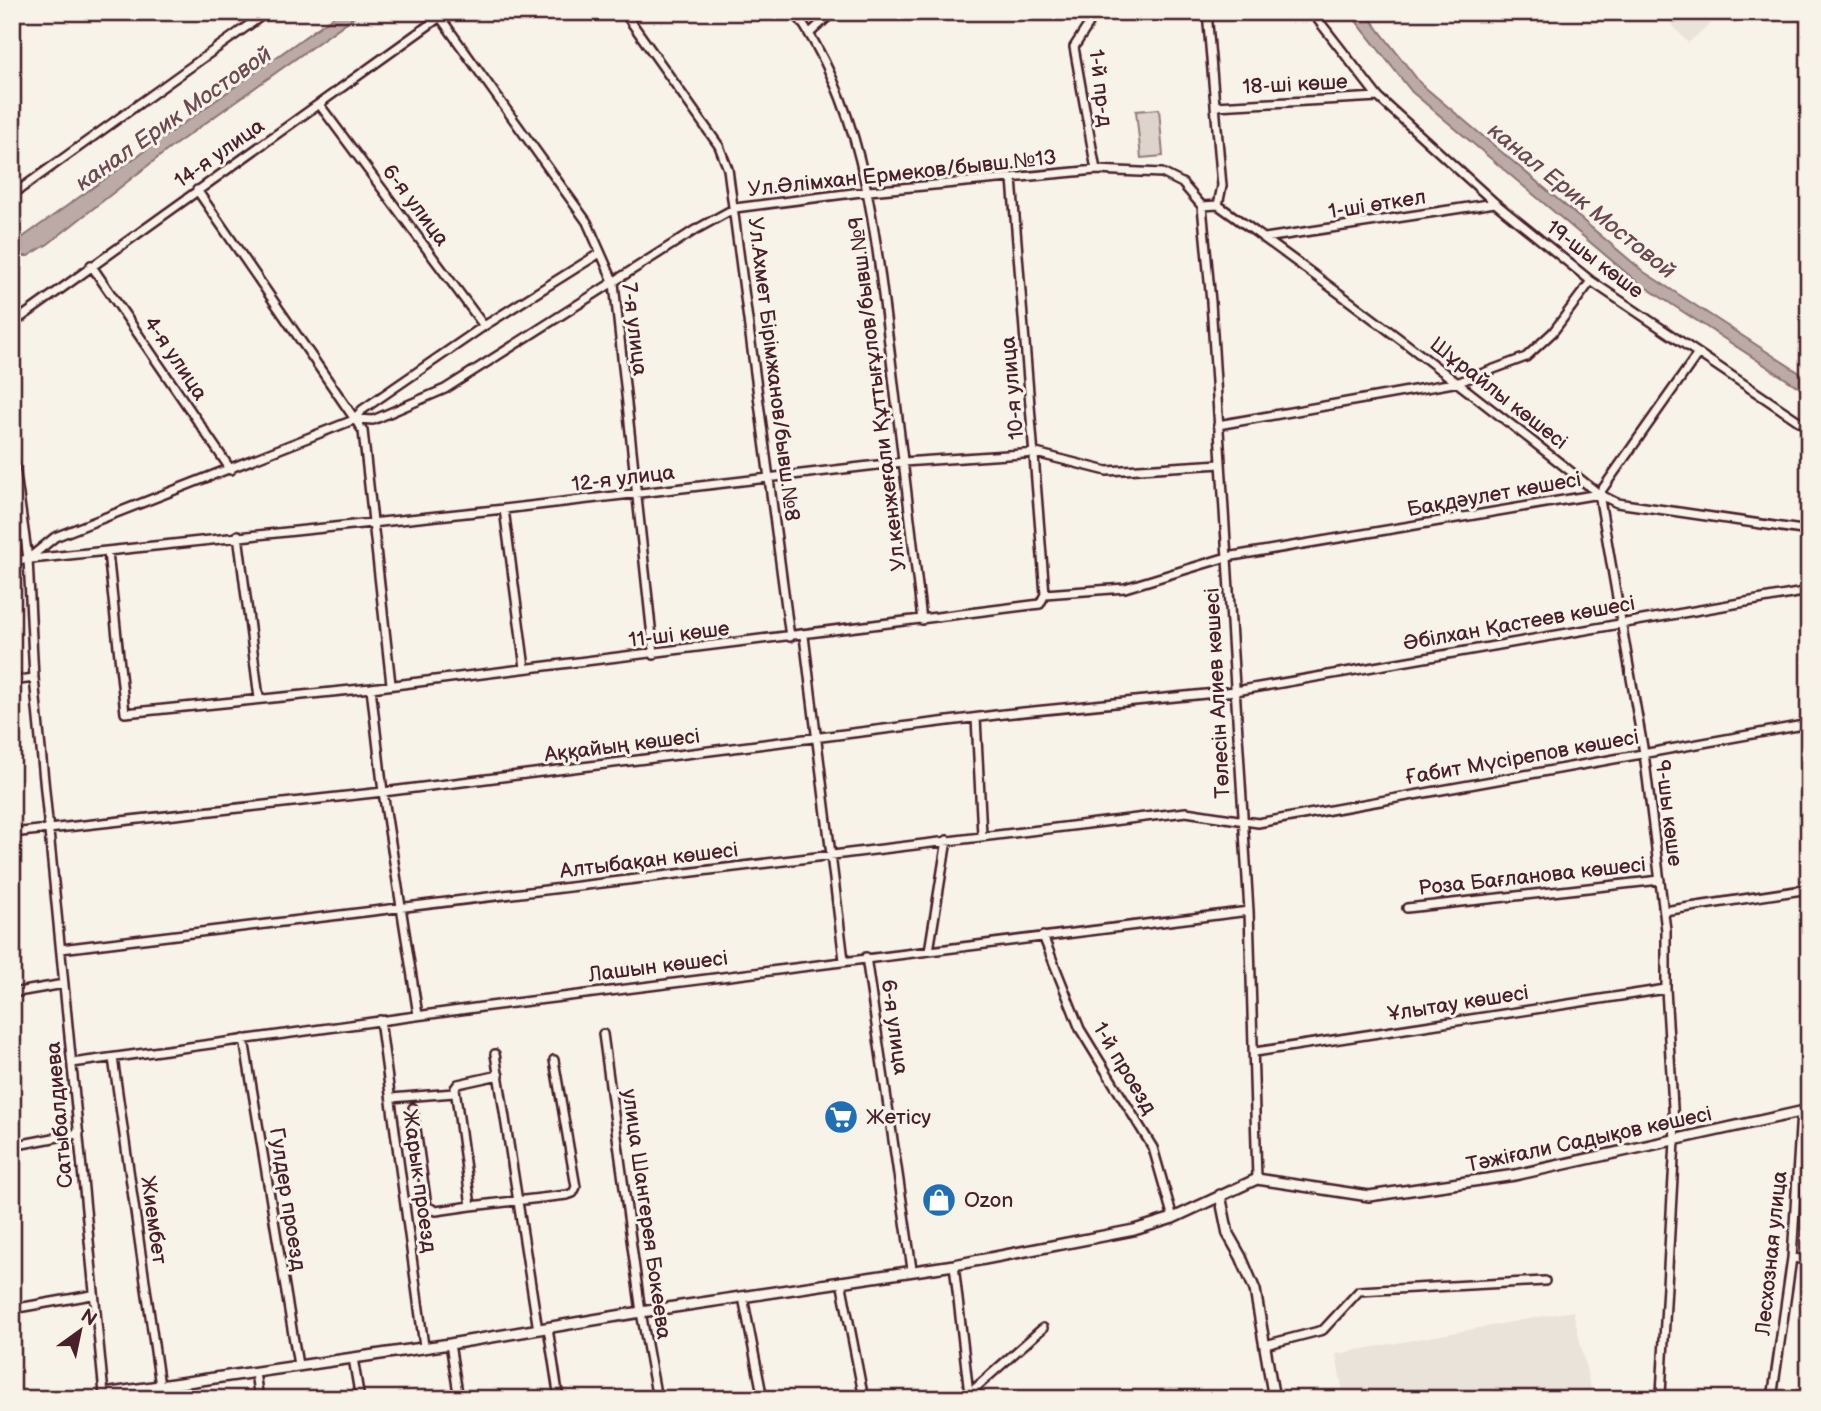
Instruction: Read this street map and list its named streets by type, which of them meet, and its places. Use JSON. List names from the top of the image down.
{
  "streets": {
    "street": [
      "18-ші көше",
      "1-й пр-д",
      "14-я улица",
      "Ул.Әлімхан Ермеков/бывш.№13",
      "1-шi өткел",
      "6-я улица",
      "19-шы көше",
      "7-я улица",
      "4-я улица",
      "Ул.Ахмет Бірімжанов/бывш.№8",
      "10-я улица",
      "Шұрайлы көшесі",
      "Ул.кенжеғали Құттығұлов/бывш.№9",
      "12-я улица",
      "Бақдәулет көшесi",
      "Әбілхан Қастеев көшесi",
      "11-ші көше",
      "Төлесін Алиев көшесі",
      "Аққайың көшесі",
      "Ғабит Мүсірепов көшесi",
      "9-шы көше",
      "Алтыбақан көшесі",
      "Роза Бағланова көшесi",
      "Лашын көшесі",
      "Ұлытау көшесi",
      "1-й проезд",
      "Сатыбалдиева",
      "Тәжіғали Садықов көшесі",
      "Жарык проезд",
      "Гулдер проезд",
      "улица Шангерея Бокеева",
      "Жиембет",
      "Лесхозная улица"
    ]
  },
  "crossings": [
    ["18-ші көше", "19-шы көше"],
    ["1-й пр-д", "Ул.Әлімхан Ермеков/бывш.№13"],
    ["14-я улица", "6-я улица"],
    ["14-я улица", "7-я улица"],
    ["14-я улица", "4-я улица"],
    ["Ул.Әлімхан Ермеков/бывш.№13", "6-я улица"],
    ["Ул.Әлімхан Ермеков/бывш.№13", "7-я улица"],
    ["Ул.Әлімхан Ермеков/бывш.№13", "4-я улица"],
    ["Ул.Әлімхан Ермеков/бывш.№13", "Ул.Ахмет Бірімжанов/бывш.№8"],
    ["Ул.Әлімхан Ермеков/бывш.№13", "10-я улица"],
    ["Ул.Әлімхан Ермеков/бывш.№13", "Ул.кенжеғали Құттығұлов/бывш.№9"],
    ["Ул.Әлімхан Ермеков/бывш.№13", "12-я улица"],
    ["Ул.Әлімхан Ермеков/бывш.№13", "Төлесін Алиев көшесі"],
    ["Ул.Әлімхан Ермеков/бывш.№13", "Сатыбалдиева"],
    ["1-шi өткел", "19-шы көше"],
    ["1-шi өткел", "Шұрайлы көшесі"],
    ["6-я улица", "Лашын көшесі"],
    ["19-шы көше", "Бақдәулет көшесi"],
    ["7-я улица", "12-я улица"],
    ["7-я улица", "11-ші көше"],
    ["Ул.Ахмет Бірімжанов/бывш.№8", "12-я улица"],
    ["Ул.Ахмет Бірімжанов/бывш.№8", "11-ші көше"],
    ["10-я улица", "12-я улица"],
    ["10-я улица", "11-ші көше"],
    ["Шұрайлы көшесі", "Бақдәулет көшесi"],
    ["Шұрайлы көшесі", "9-шы көше"],
    ["Ул.кенжеғали Құттығұлов/бывш.№9", "12-я улица"],
    ["Ул.кенжеғали Құттығұлов/бывш.№9", "11-ші көше"],
    ["12-я улица", "11-ші көше"],
    ["12-я улица", "Төлесін Алиев көшесі"],
    ["12-я улица", "Сатыбалдиева"],
    ["Бақдәулет көшесi", "11-ші көше"],
    ["Бақдәулет көшесi", "Төлесін Алиев көшесі"],
    ["Бақдәулет көшесi", "9-шы көше"],
    ["Әбілхан Қастеев көшесi", "Төлесін Алиев көшесі"],
    ["Әбілхан Қастеев көшесi", "Аққайың көшесі"],
    ["Әбілхан Қастеев көшесi", "9-шы көше"],
    ["11-ші көше", "Төлесін Алиев көшесі"],
    ["Төлесін Алиев көшесі", "Аққайың көшесі"],
    ["Төлесін Алиев көшесі", "Ғабит Мүсірепов көшесi"],
    ["Төлесін Алиев көшесі", "Алтыбақан көшесі"],
    ["Төлесін Алиев көшесі", "Лашын көшесі"],
    ["Төлесін Алиев көшесі", "Ұлытау көшесi"],
    ["Төлесін Алиев көшесі", "Тәжіғали Садықов көшесі"],
    ["Аққайың көшесі", "Сатыбалдиева"],
    ["Ғабит Мүсірепов көшесi", "9-шы көше"],
    ["Ғабит Мүсірепов көшесi", "Алтыбақан көшесі"],
    ["9-шы көше", "Роза Бағланова көшесi"],
    ["9-шы көше", "Ұлытау көшесi"],
    ["9-шы көше", "Тәжіғали Садықов көшесі"],
    ["Алтыбақан көшесі", "Сатыбалдиева"],
    ["Лашын көшесі", "1-й проезд"],
    ["Лашын көшесі", "Сатыбалдиева"],
    ["Лашын көшесі", "Жарык проезд"],
    ["Лашын көшесі", "Гулдер проезд"],
    ["Лашын көшесі", "Жиембет"],
    ["Тәжіғали Садықов көшесі", "Лесхозная улица"]
  ],
  "water": ["канал Ерик Мостовой"],
  "places": {
    "supermarket": ["Жетісу"],
    "shop": ["Ozon"]
  },
  "north": "top right"
}
